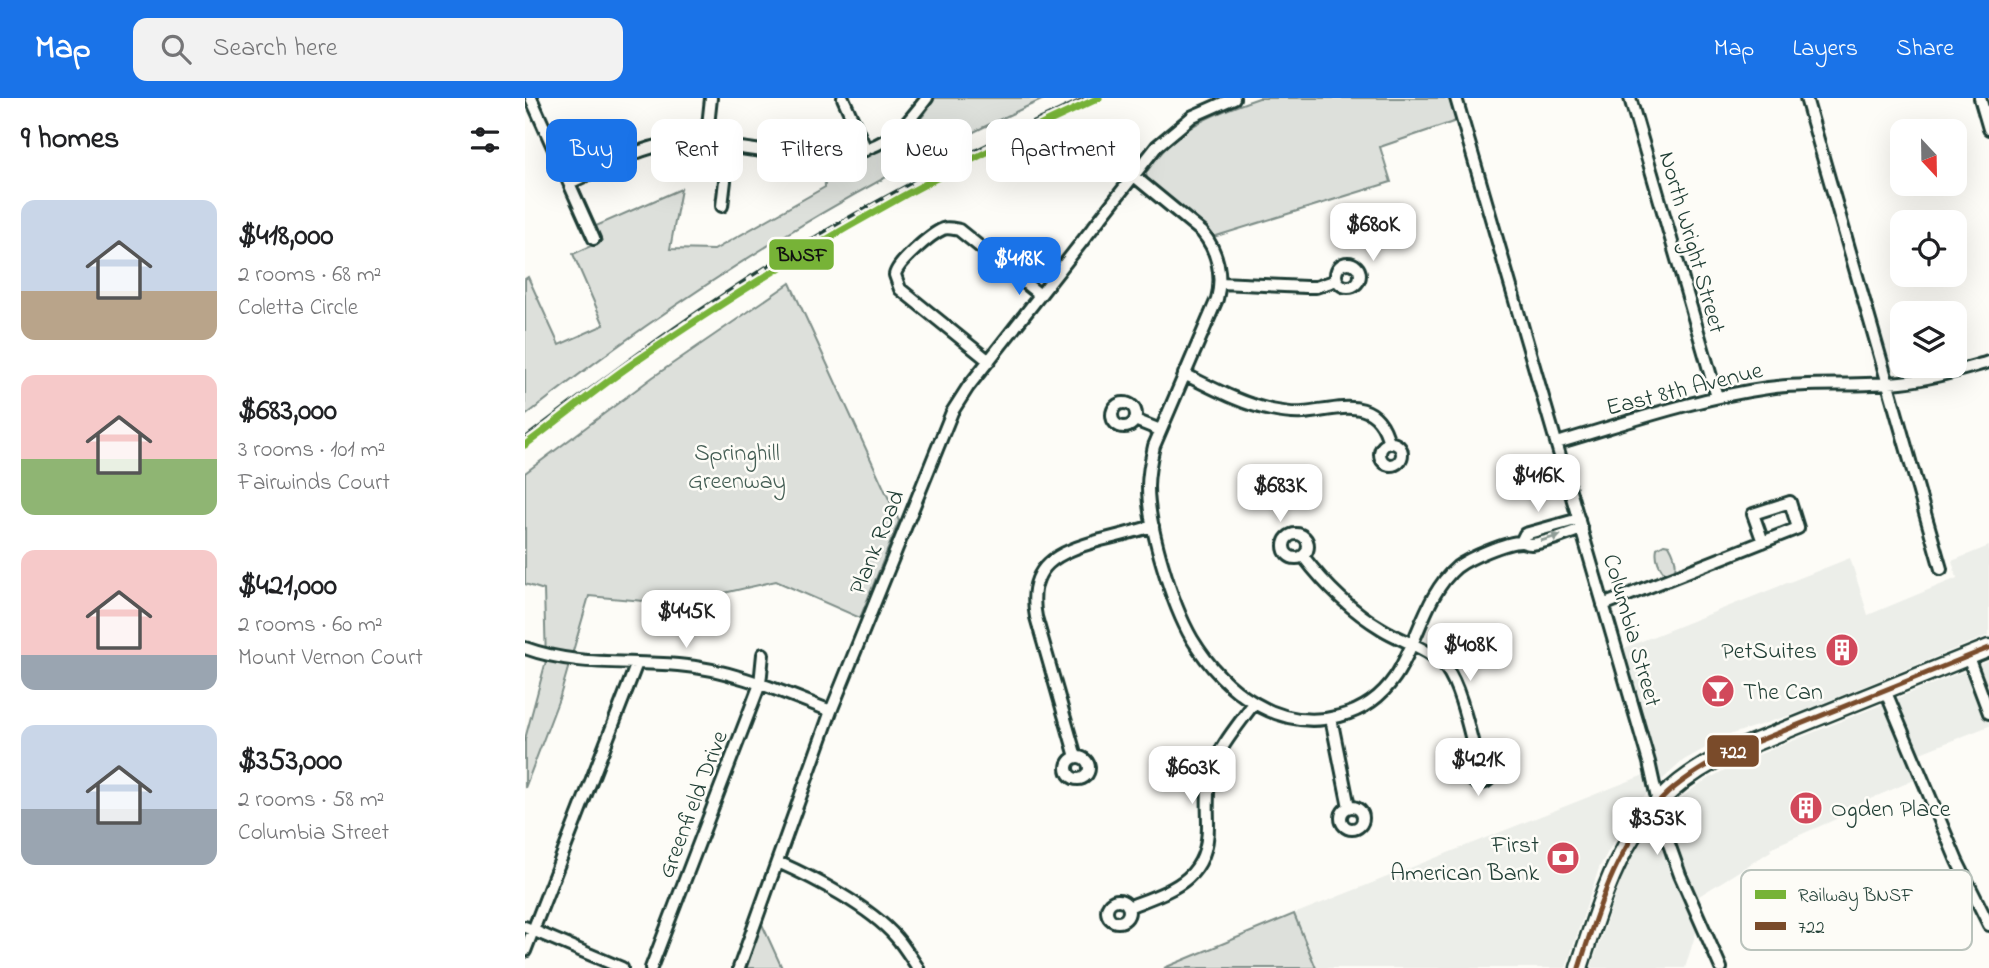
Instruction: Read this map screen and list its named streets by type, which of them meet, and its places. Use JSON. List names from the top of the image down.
{
  "streets": {
    "street": [
      "North Wright Street",
      "East 8th Avenue",
      "Plank Road",
      "Columbia Street",
      "Greenfield Drive"
    ]
  },
  "crossings": [
    ["North Wright Street", "East 8th Avenue"],
    ["East 8th Avenue", "Columbia Street"]
  ],
  "parks": ["Springhill Greenway"],
  "places": {
    "building": ["PetSuites", "Ogden Place"],
    "bar": ["The Can"],
    "bank": ["First American Bank"]
  },
  "lines": ["rail line BNSF", "transit line 722"],
  "legend": ["Railway BNSF", "722"],
  "north": "bottom",
  "page": {
    "header": "Map",
    "search": "Search here",
    "nav": ["Map", "Layers", "Share"],
    "heading": "9 homes",
    "chip": [
      "Buy",
      "Rent",
      "Filters",
      "New",
      "Apartment"
    ],
    "list": [
      {
        "name": "$418,000",
        "note": "2 rooms · 68 m² · Coletta Circle"
      },
      {
        "name": "$683,000",
        "note": "3 rooms · 101 m² · Fairwinds Court"
      },
      {
        "name": "$421,000",
        "note": "2 rooms · 60 m² · Mount Vernon Court"
      },
      {
        "name": "$353,000",
        "note": "2 rooms · 58 m² · Columbia Street"
      }
    ],
    "price": [
      "$680K",
      "$418K",
      "$416K",
      "$683K",
      "$445K",
      "$408K",
      "$421K",
      "$603K",
      "$353K"
    ]
  }
}
